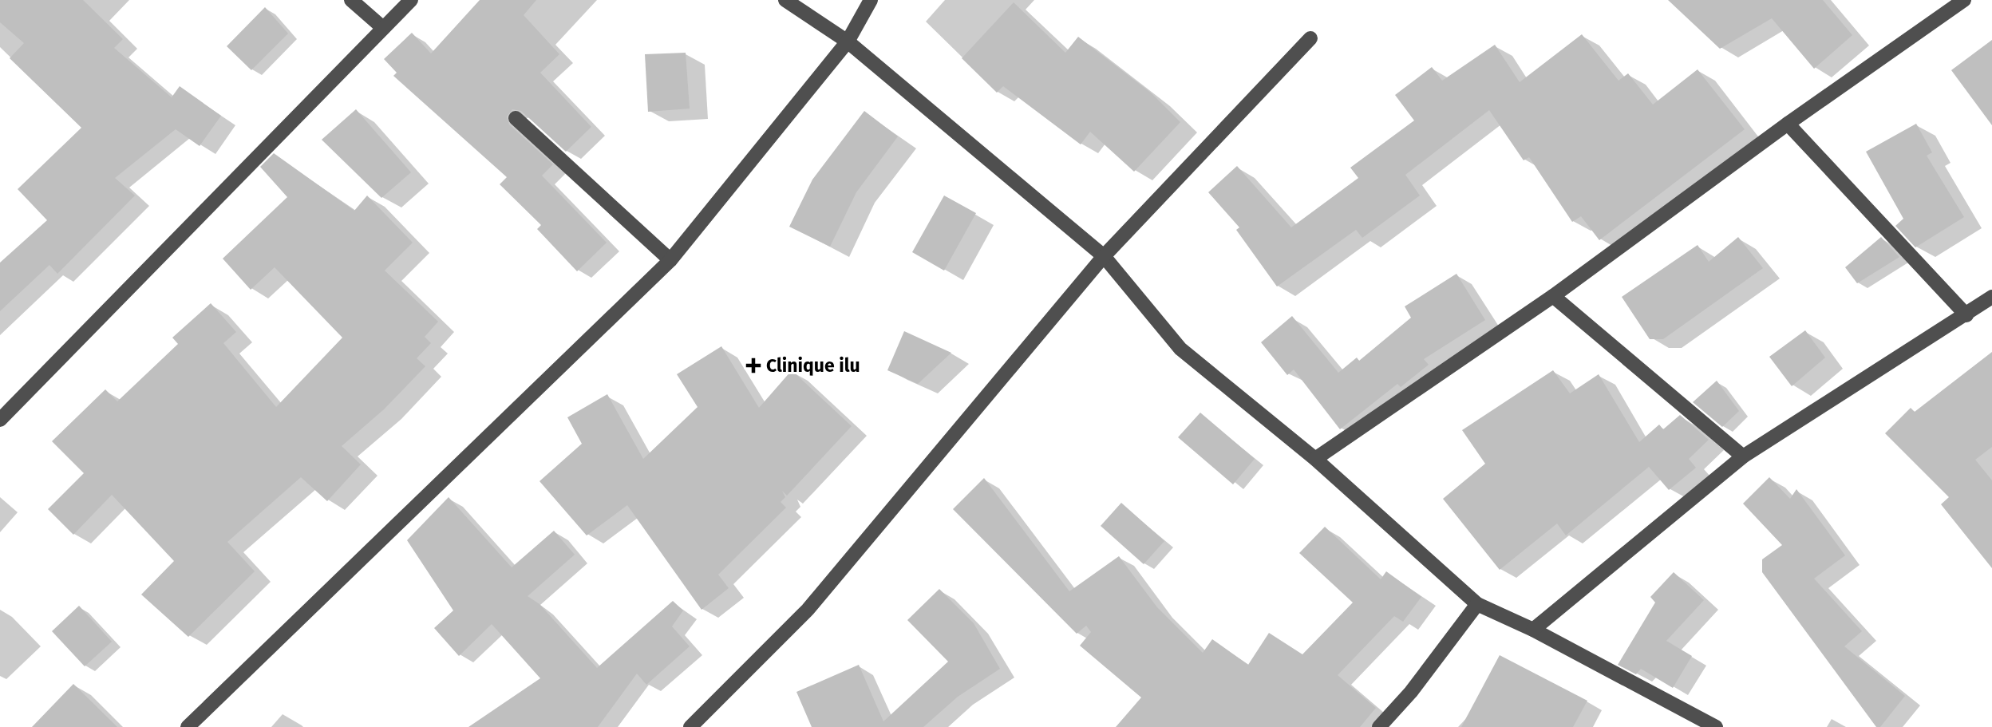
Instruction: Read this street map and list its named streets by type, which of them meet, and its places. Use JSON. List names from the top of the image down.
{
  "places": {
    "health": ["Clinique ilu"]
  }
}
